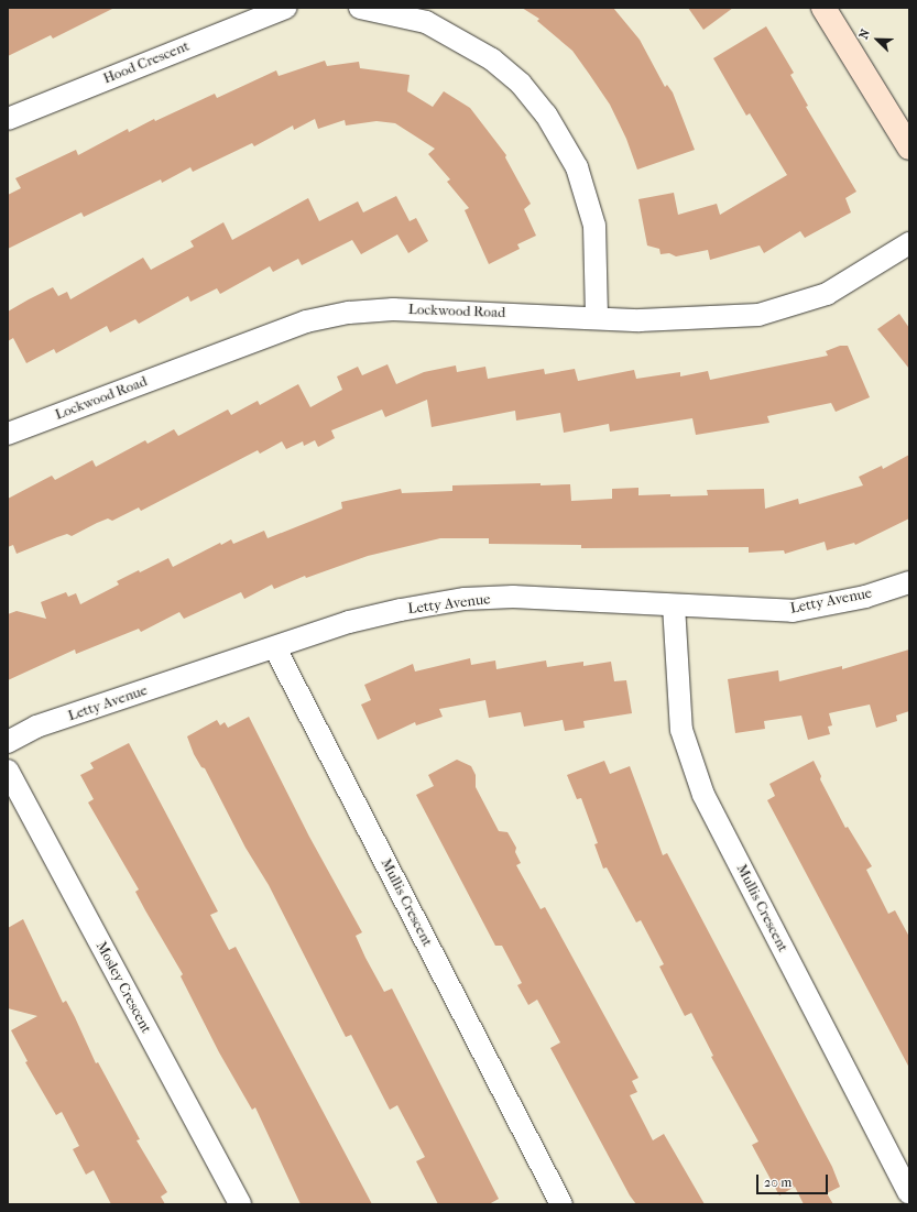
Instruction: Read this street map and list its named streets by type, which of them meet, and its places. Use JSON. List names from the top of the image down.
{
  "streets": {
    "street": [
      "Hood Crescent",
      "Lockwood Road",
      "Letty Avenue",
      "Mullis Crescent",
      "Mosley Crescent"
    ]
  },
  "crossings": [
    ["Letty Avenue", "Mullis Crescent"]
  ],
  "scale_bar": "20 m",
  "north": "top left"
}
